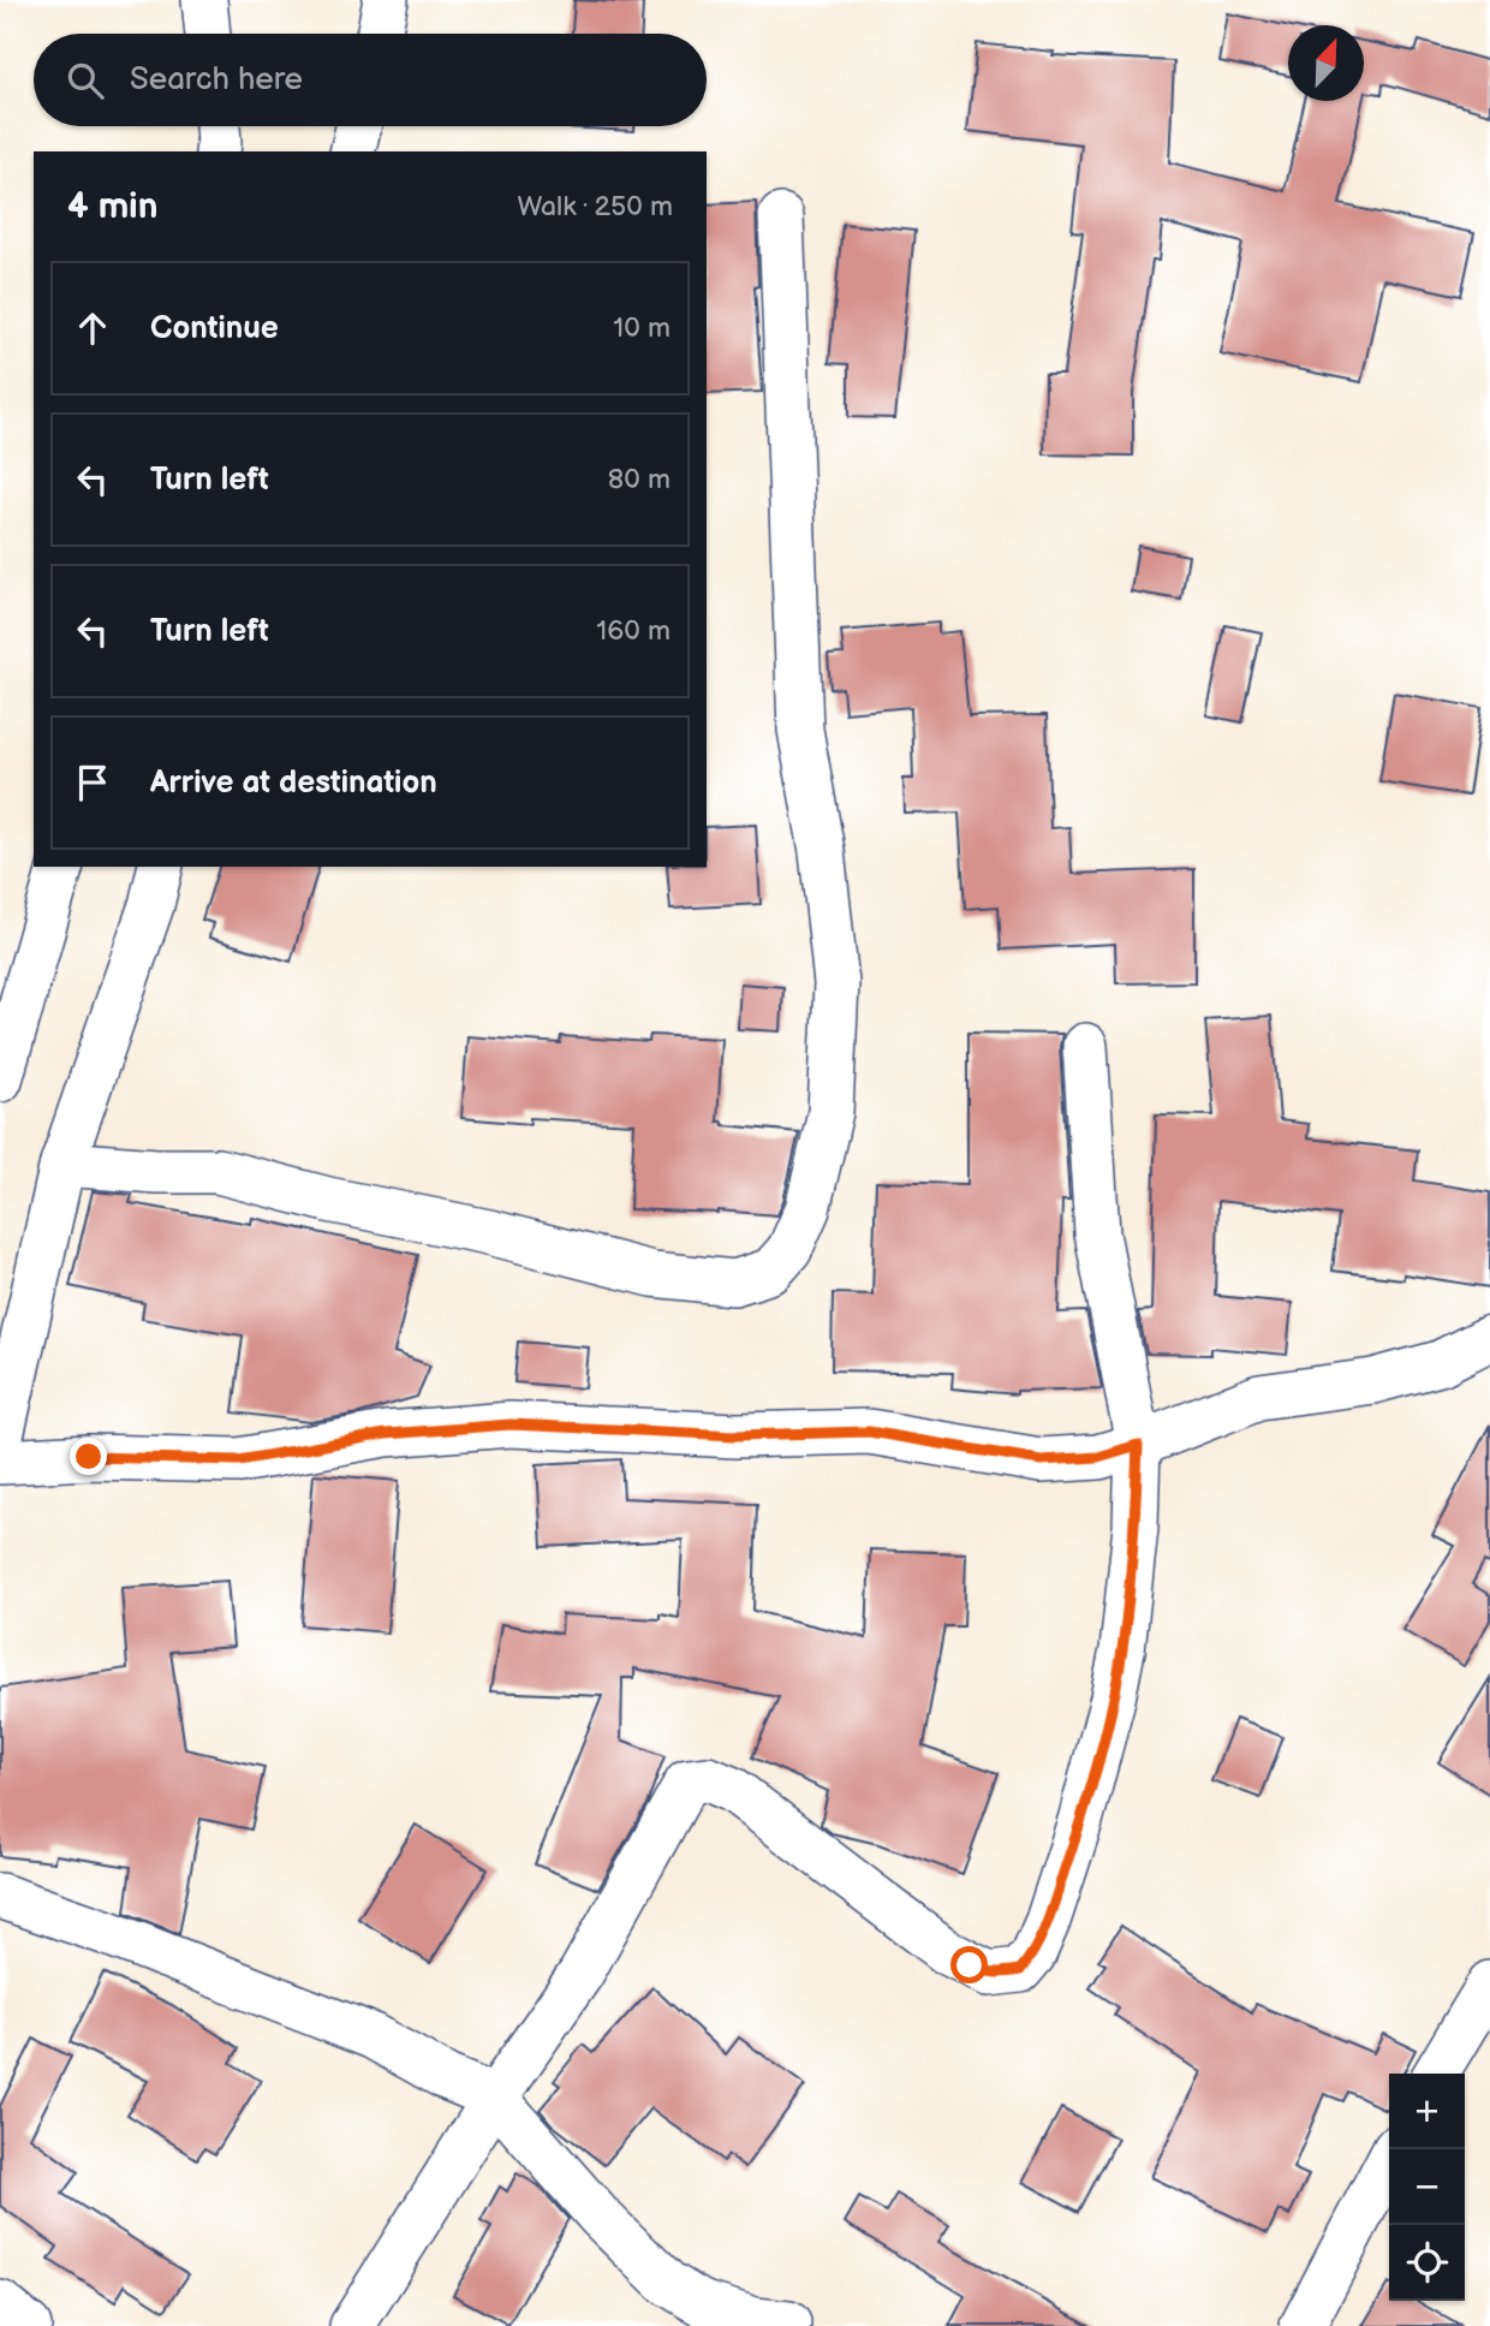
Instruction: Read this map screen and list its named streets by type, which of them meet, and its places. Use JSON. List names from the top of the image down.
{
  "north": "top right",
  "page": {
    "search": "Search here",
    "heading": ["4 min", "Walk · 250 m"],
    "list": [
      ["Continue", "10 m"],
      ["Turn left", "80 m"],
      ["Turn left", "160 m"],
      "Arrive at destination"
    ],
    "map_buttons": ["+", "−"]
  }
}
